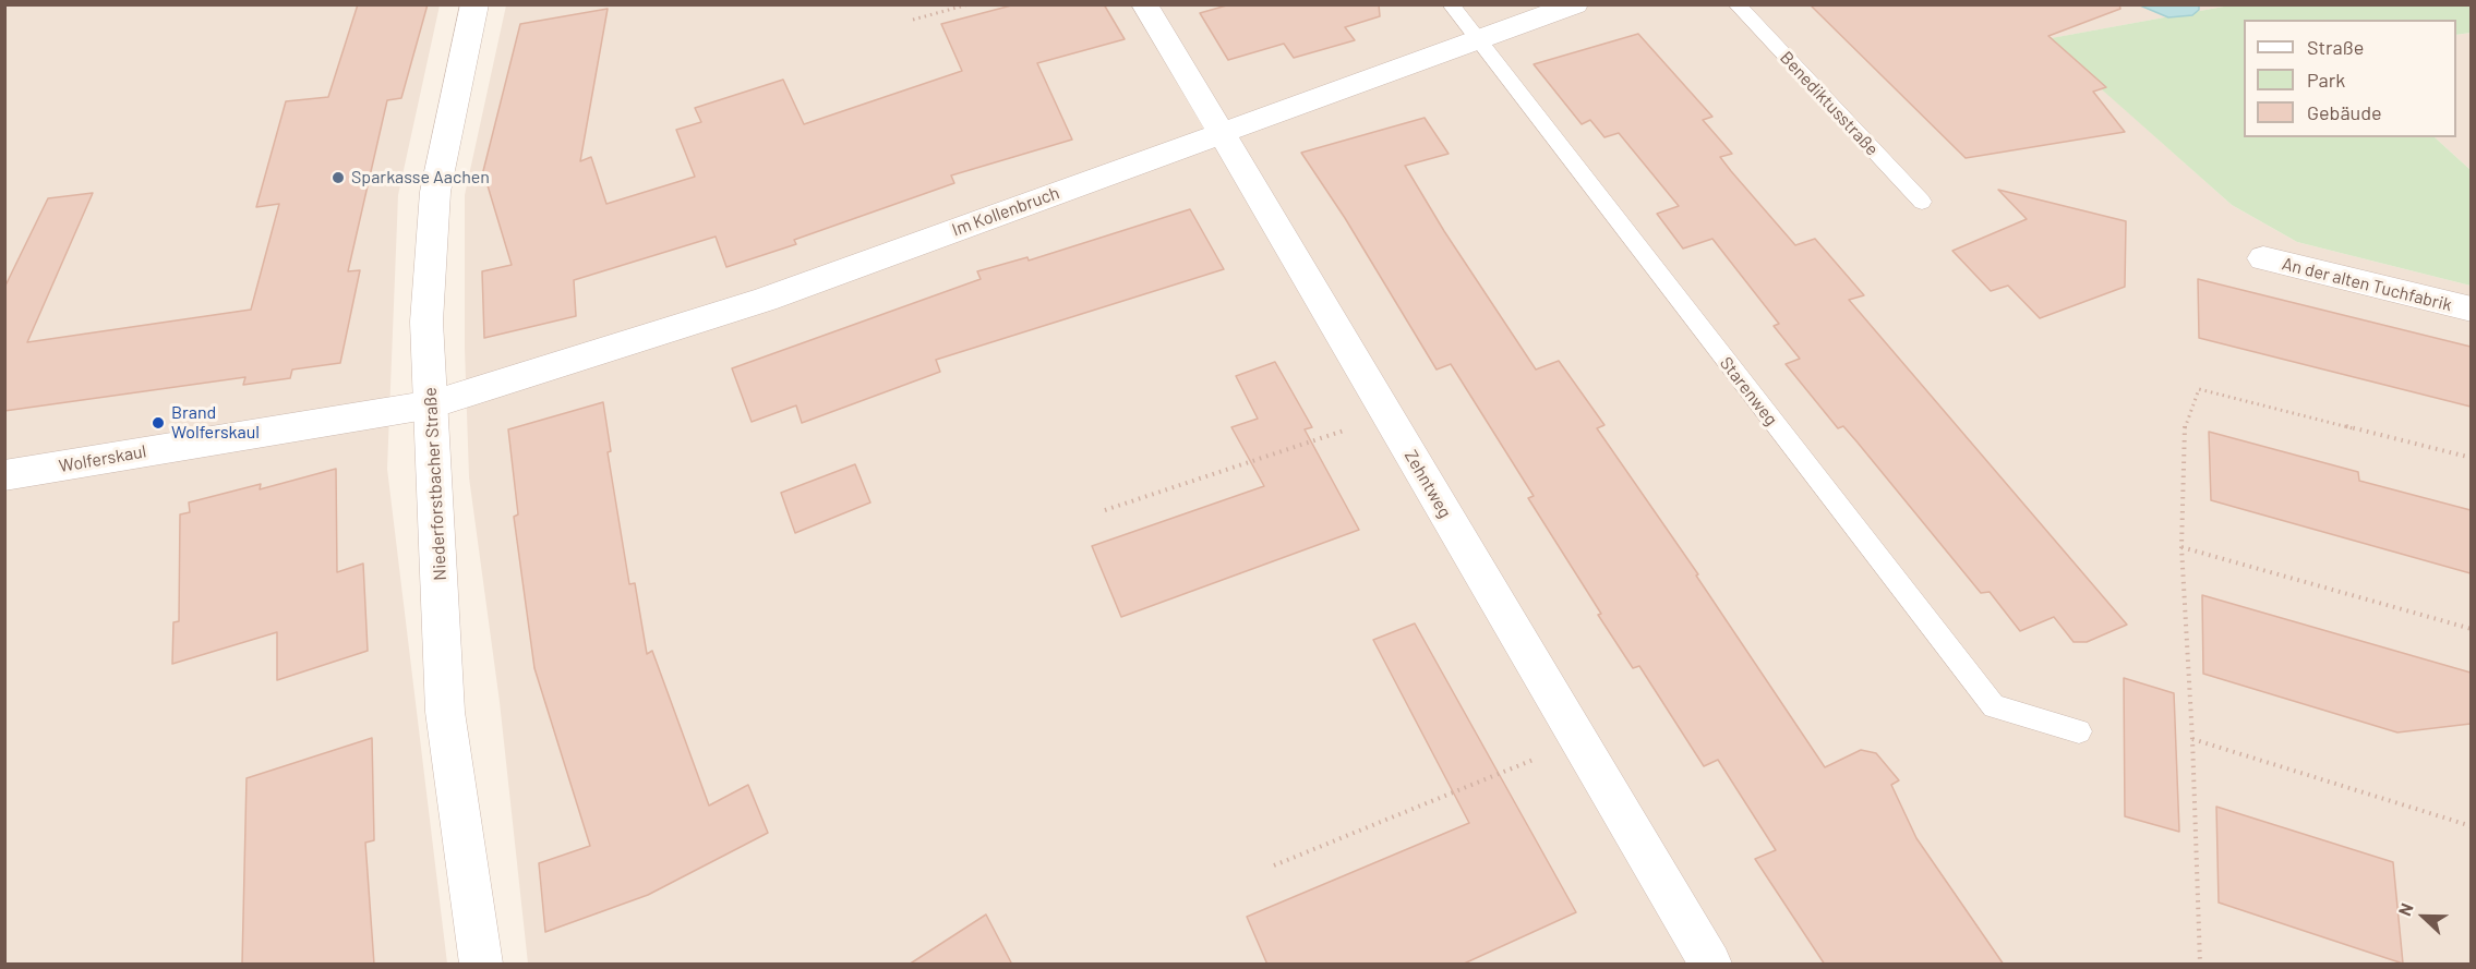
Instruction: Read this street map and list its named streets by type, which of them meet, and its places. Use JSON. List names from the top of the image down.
{
  "streets": {
    "street": [
      "Im Kollenbruch",
      "An der alten Tuchfabrik",
      "Wolferskaul",
      "Niederforstbacher Straße",
      "Zehntweg"
    ],
    "lane": ["Benediktusstraße", "Starenweg"]
  },
  "crossings": [
    ["Im Kollenbruch", "Starenweg"],
    ["Im Kollenbruch", "Wolferskaul"],
    ["Im Kollenbruch", "Niederforstbacher Straße"],
    ["Im Kollenbruch", "Zehntweg"],
    ["Wolferskaul", "Niederforstbacher Straße"]
  ],
  "places": ["Sparkasse Aachen", "Brand Wolferskaul"],
  "legend": ["Straße", "Park", "Gebäude"],
  "north": "left"
}
